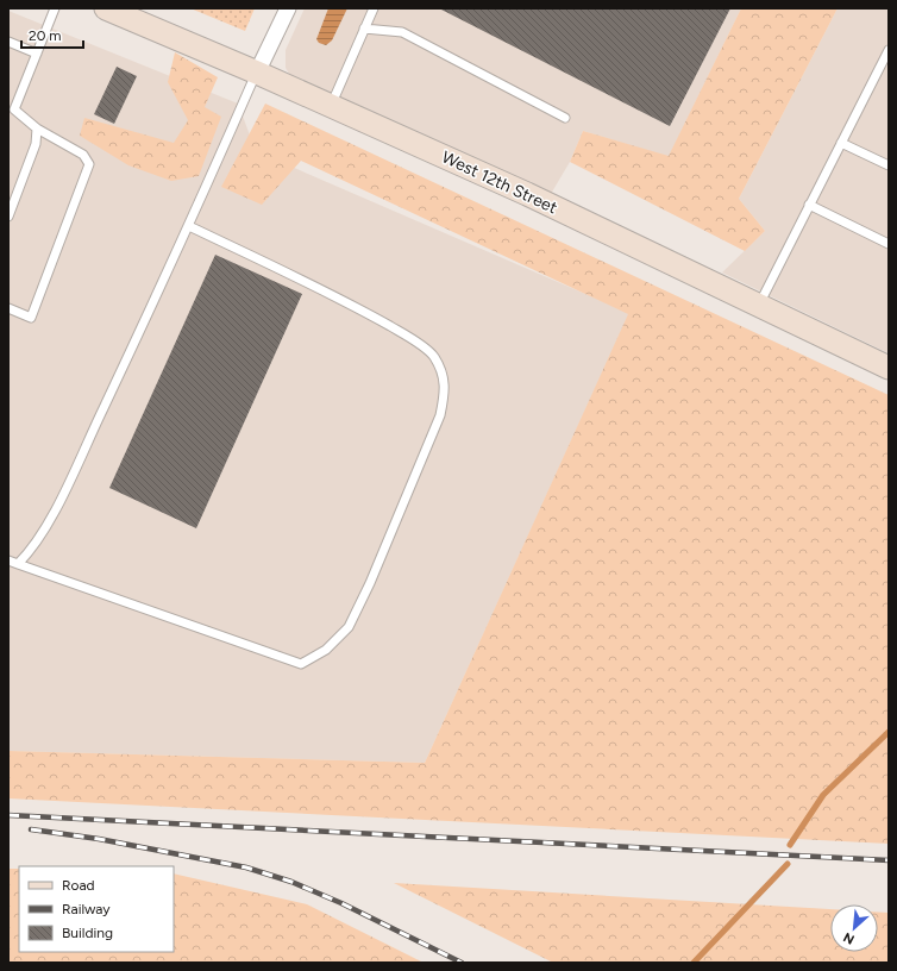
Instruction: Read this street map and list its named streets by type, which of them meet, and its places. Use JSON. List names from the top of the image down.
{
  "streets": {
    "street": ["West 12th Street"]
  },
  "legend": ["Road", "Railway", "Building"],
  "scale_bar": "20 m",
  "north": "bottom left"
}
